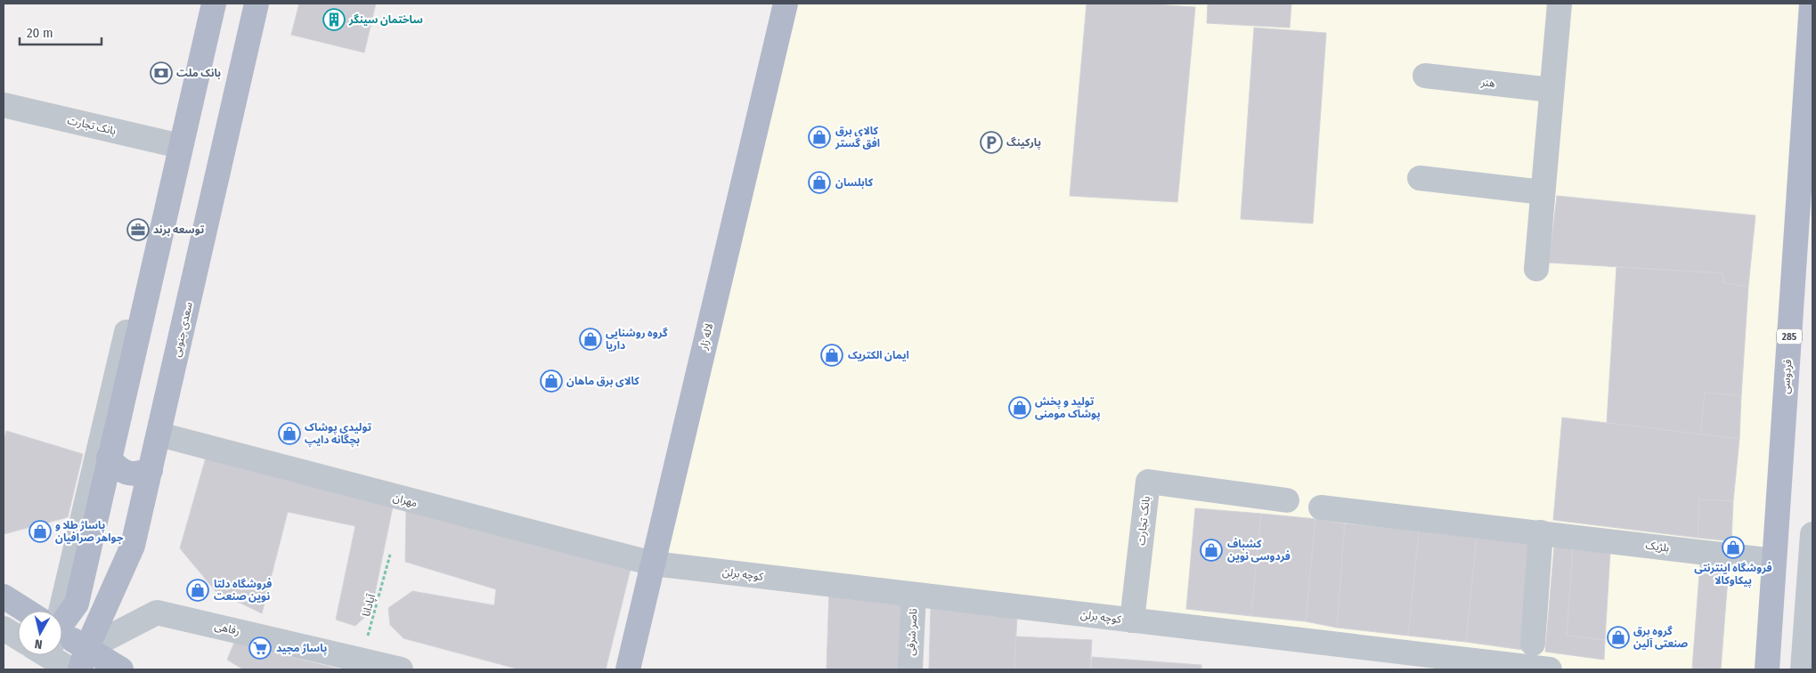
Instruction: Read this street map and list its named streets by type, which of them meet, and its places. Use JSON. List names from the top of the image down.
{
  "streets": {
    "main road": [
      "سعدی جنوبی",
      "لاله زار",
      "285",
      "فردوسی"
    ],
    "street": [
      "هنر",
      "بانک تجارت",
      "مهران",
      "بلژیک",
      "کوچه برلن",
      "رفاهی",
      "ناصر شرقی"
    ],
    "path": ["آپادانا"]
  },
  "crossings": [
    ["بانک تجارت", "کوچه برلن"],
    ["سعدی جنوبی", "مهران"],
    ["سعدی جنوبی", "رفاهی"],
    ["لاله زار", "مهران"],
    ["لاله زار", "کوچه برلن"],
    ["فردوسی", "بلژیک"],
    ["مهران", "کوچه برلن"],
    ["کوچه برلن", "ناصر شرقی"],
    ["آپادانا", "رفاهی"]
  ],
  "places": {
    "building": ["ساختمان سینگر"],
    "bank": ["بانک ملت"],
    "shop": [
      "کالای برق افق گستر",
      "کابلسان",
      "گروه روشنایی داریا",
      "ایمان الکتریک",
      "کالای برق ماهان",
      "تولید و پخش پوشاک مومنی",
      "تولیدی پوشاک بچگانه دایپ",
      "پاساژ طلا و جواهر صرافیان",
      "فروشگاه اینترنتی پیکاوکالا",
      "کشباف فردوسی نوین",
      "فروشگاه دلتا نوین صنعت",
      "گروه برق صنعتی آلین"
    ],
    "parking": ["پارکینگ"],
    "office": ["توسعه برند"],
    "supermarket": ["پاساژ مجید"]
  },
  "scale_bar": "20 m",
  "north": "bottom"
}
